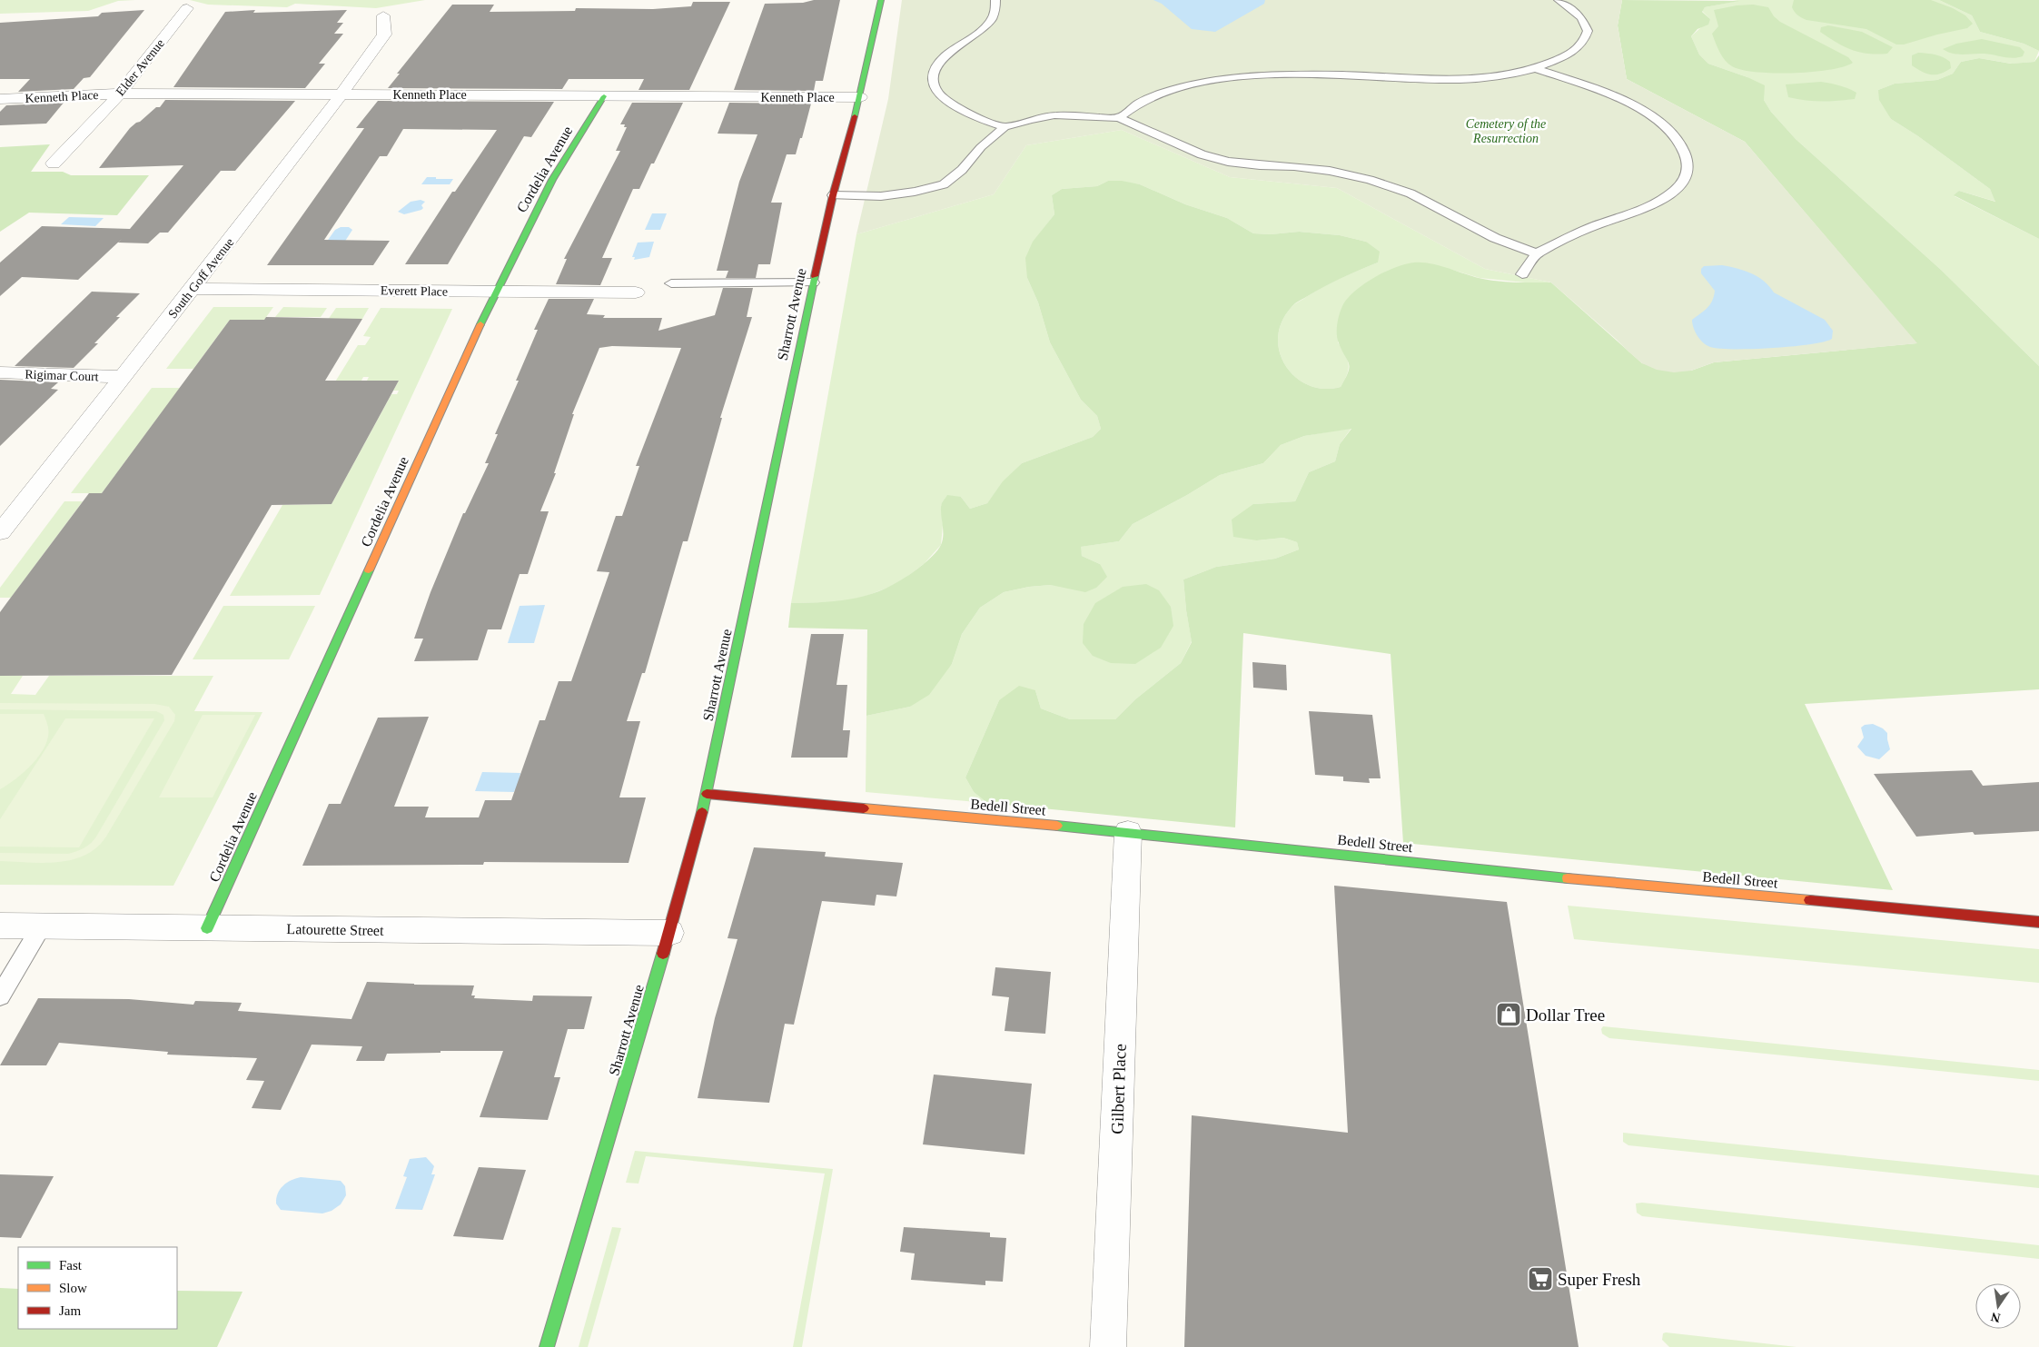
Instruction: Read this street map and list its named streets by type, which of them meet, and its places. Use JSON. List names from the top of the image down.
{
  "streets": {
    "street": [
      "Elder Avenue",
      "Kenneth Place",
      "Cordelia Avenue",
      "South Goff Avenue",
      "Everett Place",
      "Sharrott Avenue",
      "Rigimar Court",
      "Bedell Street",
      "Latourette Street",
      "Gilbert Place"
    ]
  },
  "crossings": [
    ["Elder Avenue", "Kenneth Place"],
    ["Kenneth Place", "Cordelia Avenue"],
    ["Kenneth Place", "South Goff Avenue"],
    ["Kenneth Place", "Sharrott Avenue"],
    ["Cordelia Avenue", "Everett Place"],
    ["Cordelia Avenue", "Latourette Street"],
    ["South Goff Avenue", "Everett Place"],
    ["South Goff Avenue", "Rigimar Court"],
    ["Sharrott Avenue", "Bedell Street"],
    ["Sharrott Avenue", "Latourette Street"],
    ["Bedell Street", "Gilbert Place"]
  ],
  "parks": ["Cemetery of the Resurrection"],
  "places": {
    "shop": ["Dollar Tree"],
    "supermarket": ["Super Fresh"]
  },
  "legend": ["Fast", "Slow", "Jam"],
  "north": "bottom"
}
